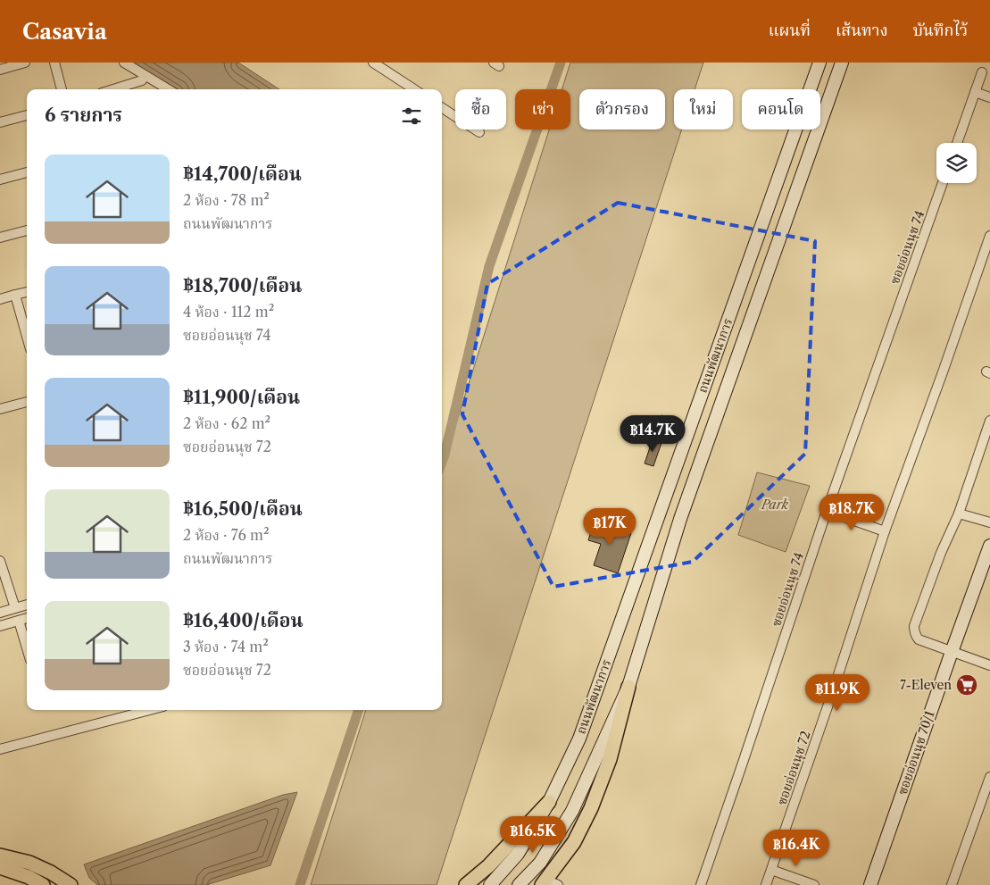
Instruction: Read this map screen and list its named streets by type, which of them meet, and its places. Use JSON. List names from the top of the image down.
{
  "streets": {
    "main road": ["ถนนพัฒนาการ", "ซอยอ่อนนุช 70/1"],
    "street": ["ซอยอ่อนนุช 74", "ซอยอ่อนนุช 72"]
  },
  "parks": ["Park"],
  "places": {
    "supermarket": ["7-Eleven"]
  },
  "page": {
    "header": "Casavia",
    "nav": ["แผนที่", "เส้นทาง", "บันทึกไว้"],
    "chip": [
      "ซื้อ",
      "เช่า",
      "ตัวกรอง",
      "ใหม่",
      "คอนโด"
    ],
    "heading": "6 รายการ",
    "list": [
      {
        "name": "฿14,700/เดือน",
        "note": "2 ห้อง · 78 m² · ถนนพัฒนาการ"
      },
      {
        "name": "฿18,700/เดือน",
        "note": "4 ห้อง · 112 m² · ซอยอ่อนนุช 74"
      },
      {
        "name": "฿11,900/เดือน",
        "note": "2 ห้อง · 62 m² · ซอยอ่อนนุช 72"
      },
      {
        "name": "฿16,500/เดือน",
        "note": "2 ห้อง · 76 m² · ถนนพัฒนาการ"
      },
      {
        "name": "฿16,400/เดือน",
        "note": "3 ห้อง · 74 m² · ซอยอ่อนนุช 72"
      }
    ],
    "price": [
      "฿14.7K",
      "฿18.7K",
      "฿17K",
      "฿11.9K",
      "฿16.5K",
      "฿16.4K"
    ]
  }
}
